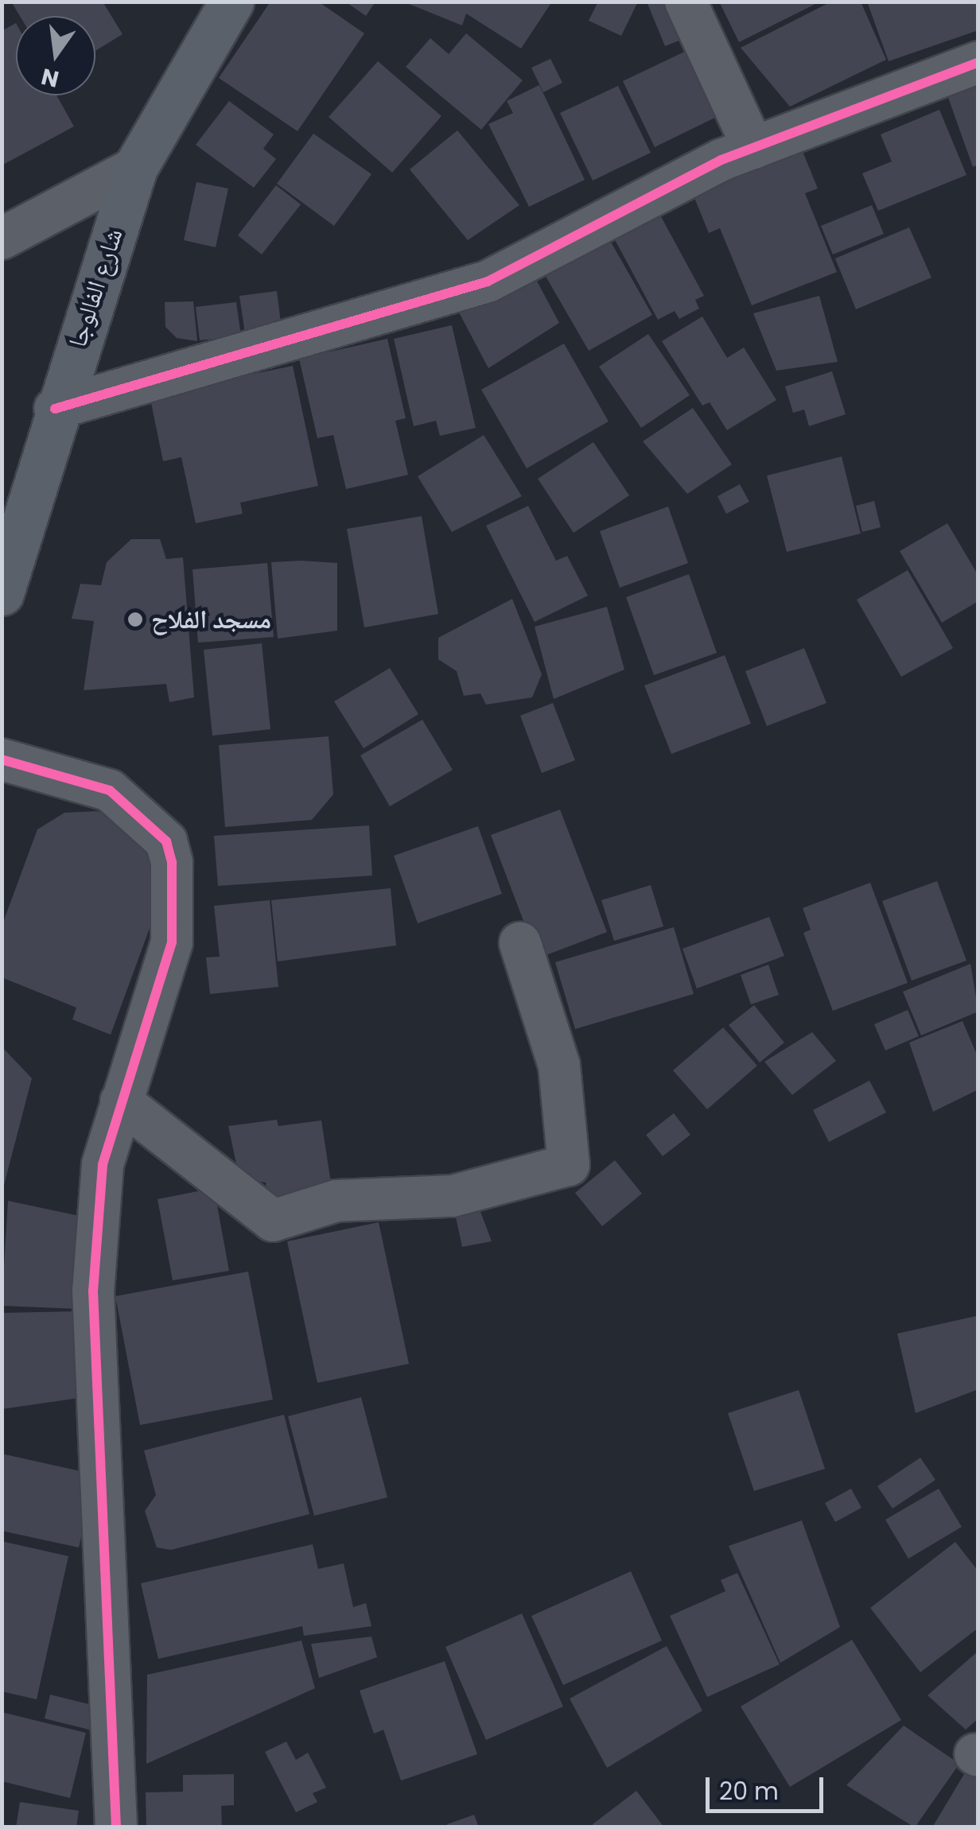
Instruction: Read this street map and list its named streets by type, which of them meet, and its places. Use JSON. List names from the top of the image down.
{
  "streets": {
    "main road": ["شارع الفالوجا"]
  },
  "places": ["مسجد الفلاح"],
  "scale_bar": "20 m",
  "north": "bottom"
}
